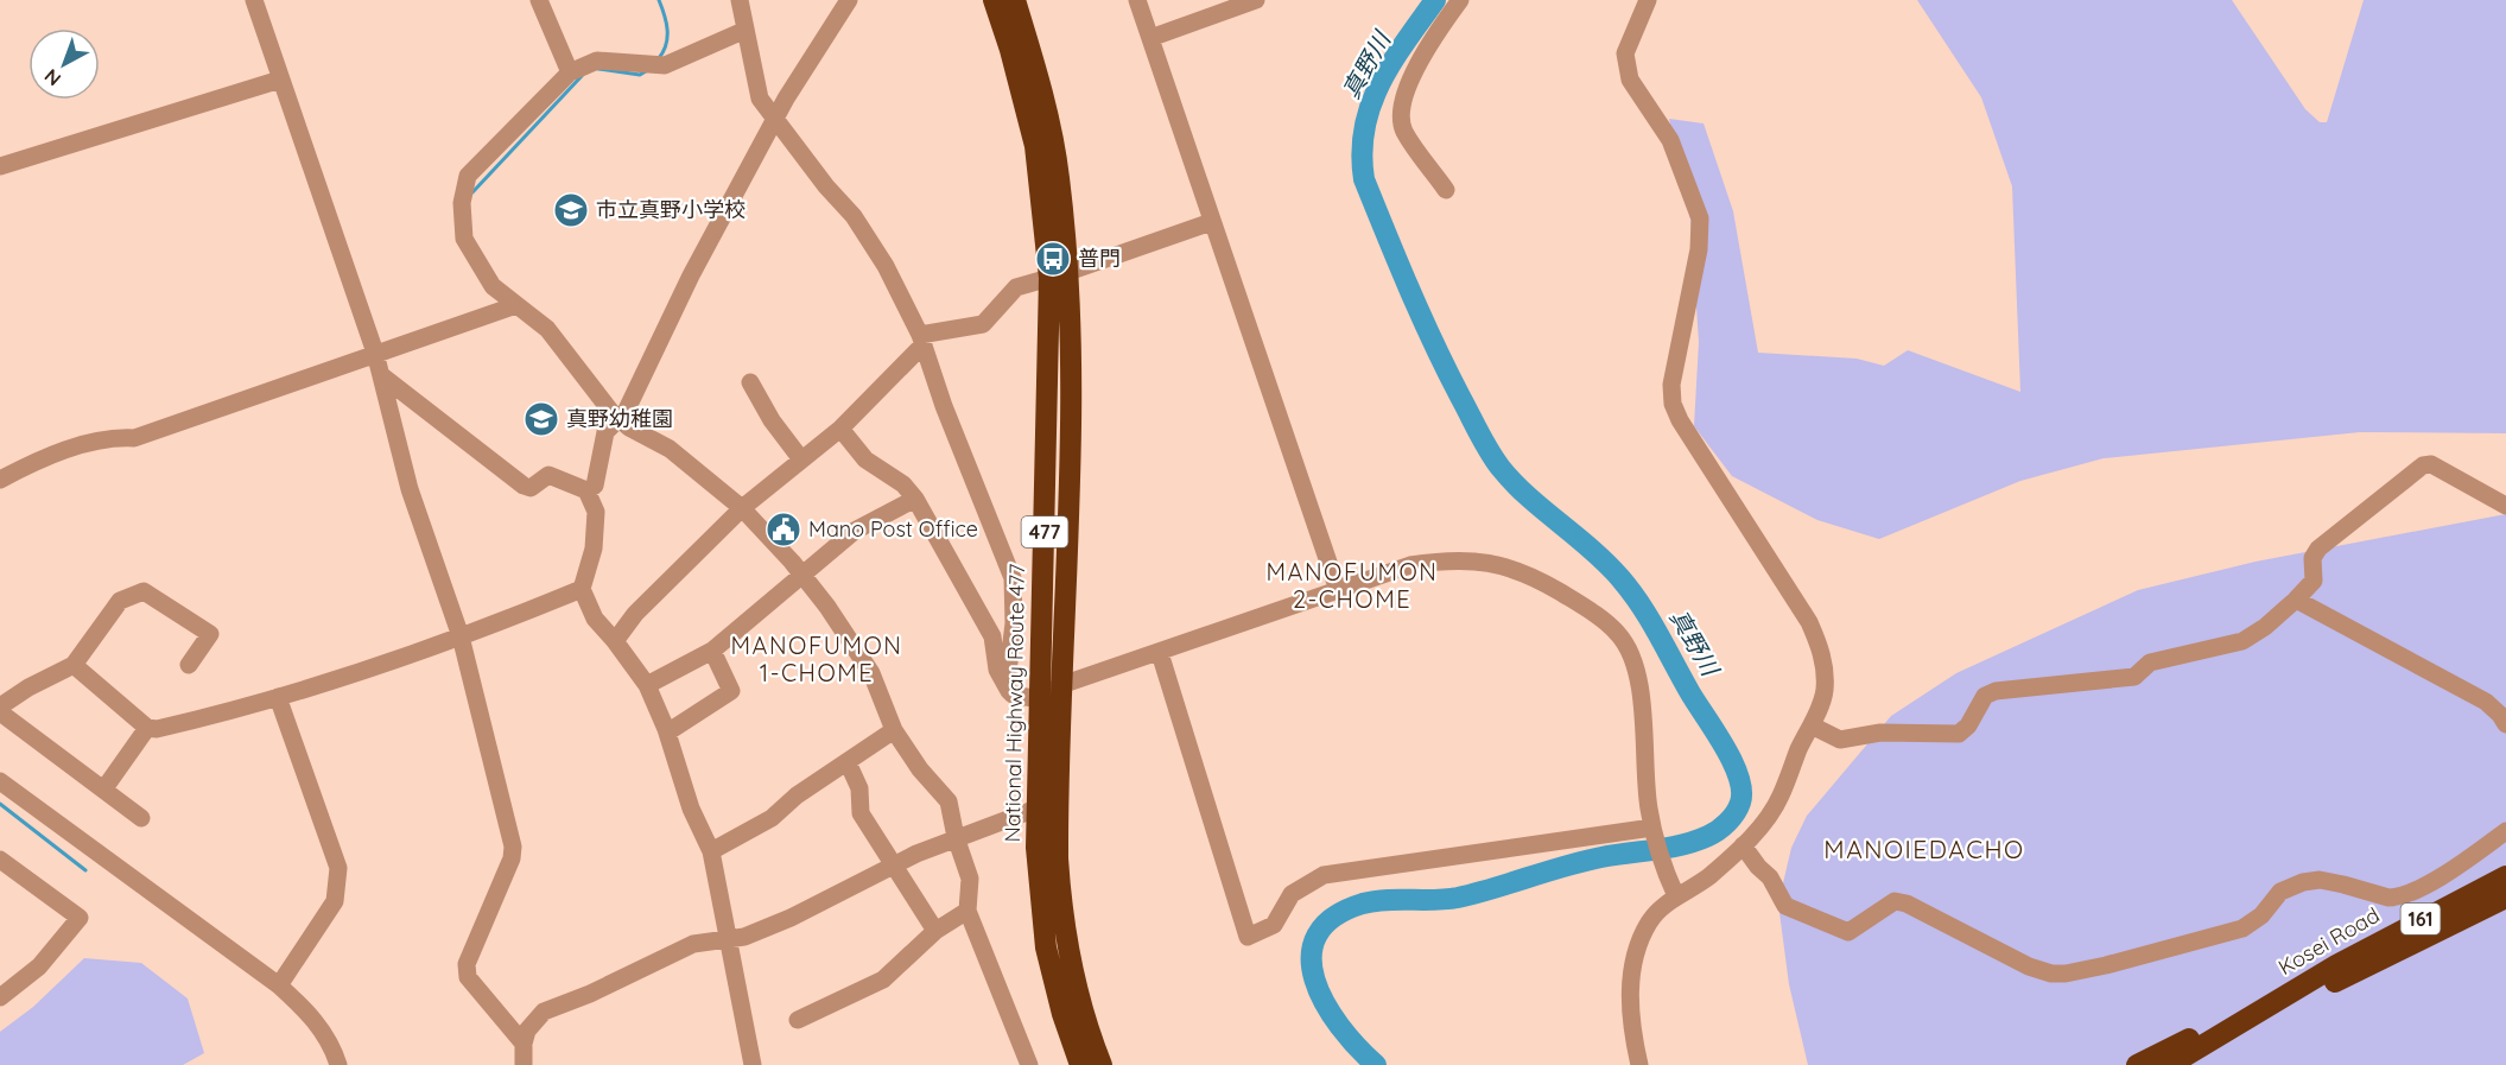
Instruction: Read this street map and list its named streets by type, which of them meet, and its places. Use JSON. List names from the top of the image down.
{
  "streets": {
    "highway": [
      "477",
      "National Highway Route 477",
      "161",
      "Kosei Road"
    ]
  },
  "districts": ["MANOFUMON 2-CHOME", "MANOFUMON 1-CHOME", "MANOIEDACHO"],
  "water": ["真野川"],
  "places": {
    "school or university": ["市立真野小学校", "真野幼稚園"],
    "bus stop": ["普門"],
    "public building": ["Mano Post Office"]
  },
  "north": "bottom left"
}
